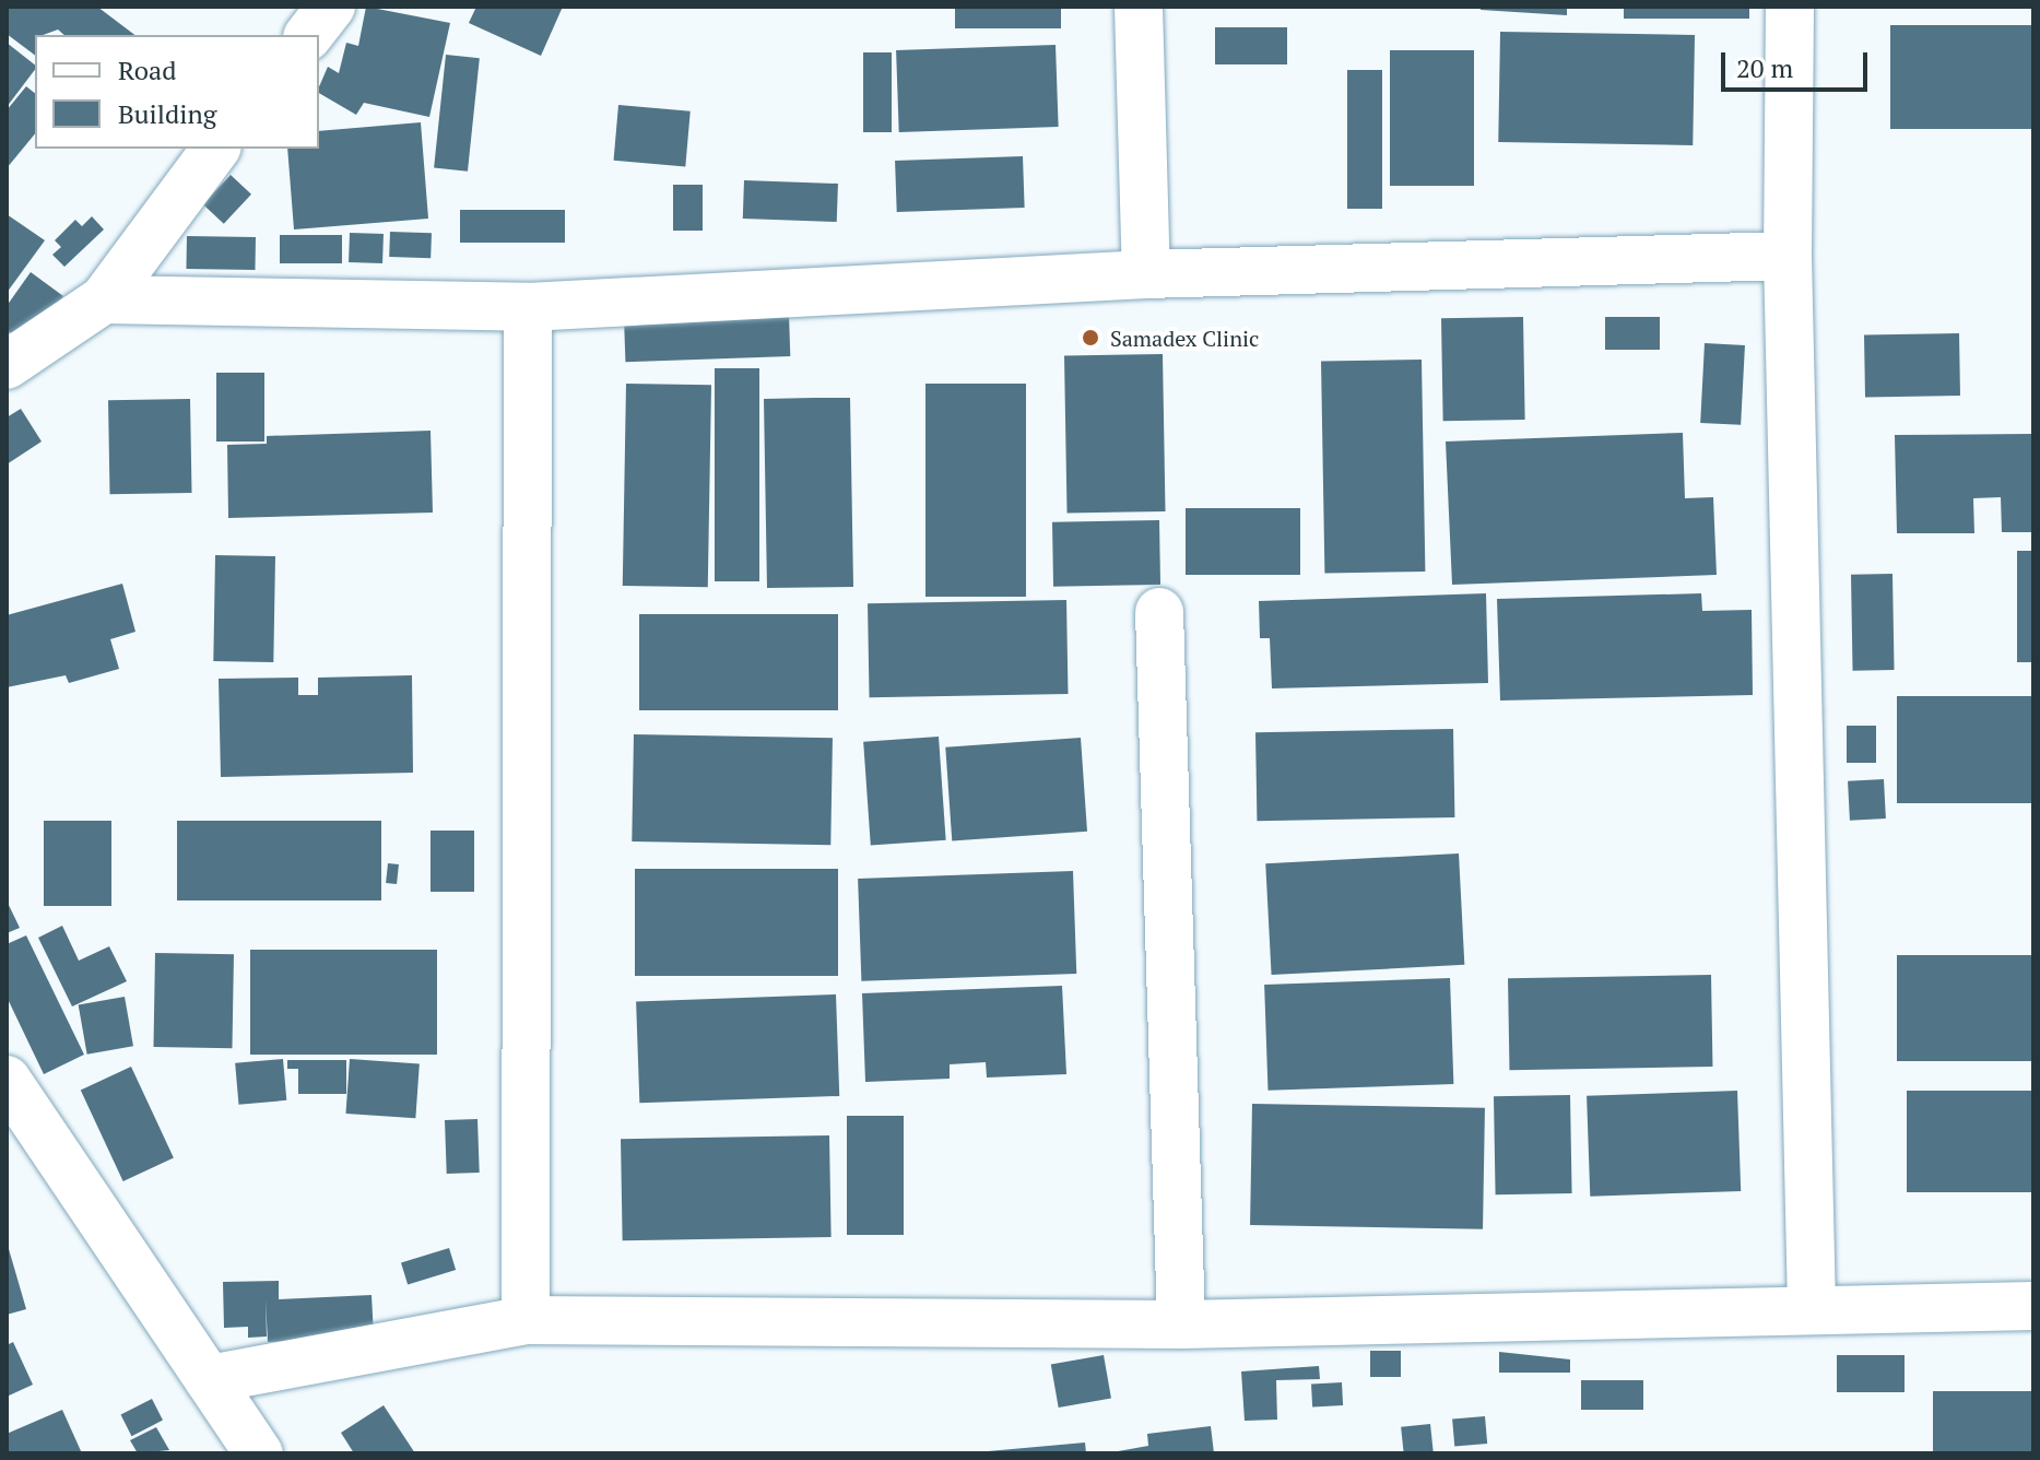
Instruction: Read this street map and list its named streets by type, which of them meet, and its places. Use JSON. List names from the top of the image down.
{
  "places": ["Samadex Clinic"],
  "legend": ["Road", "Building"],
  "scale_bar": "20 m"
}
